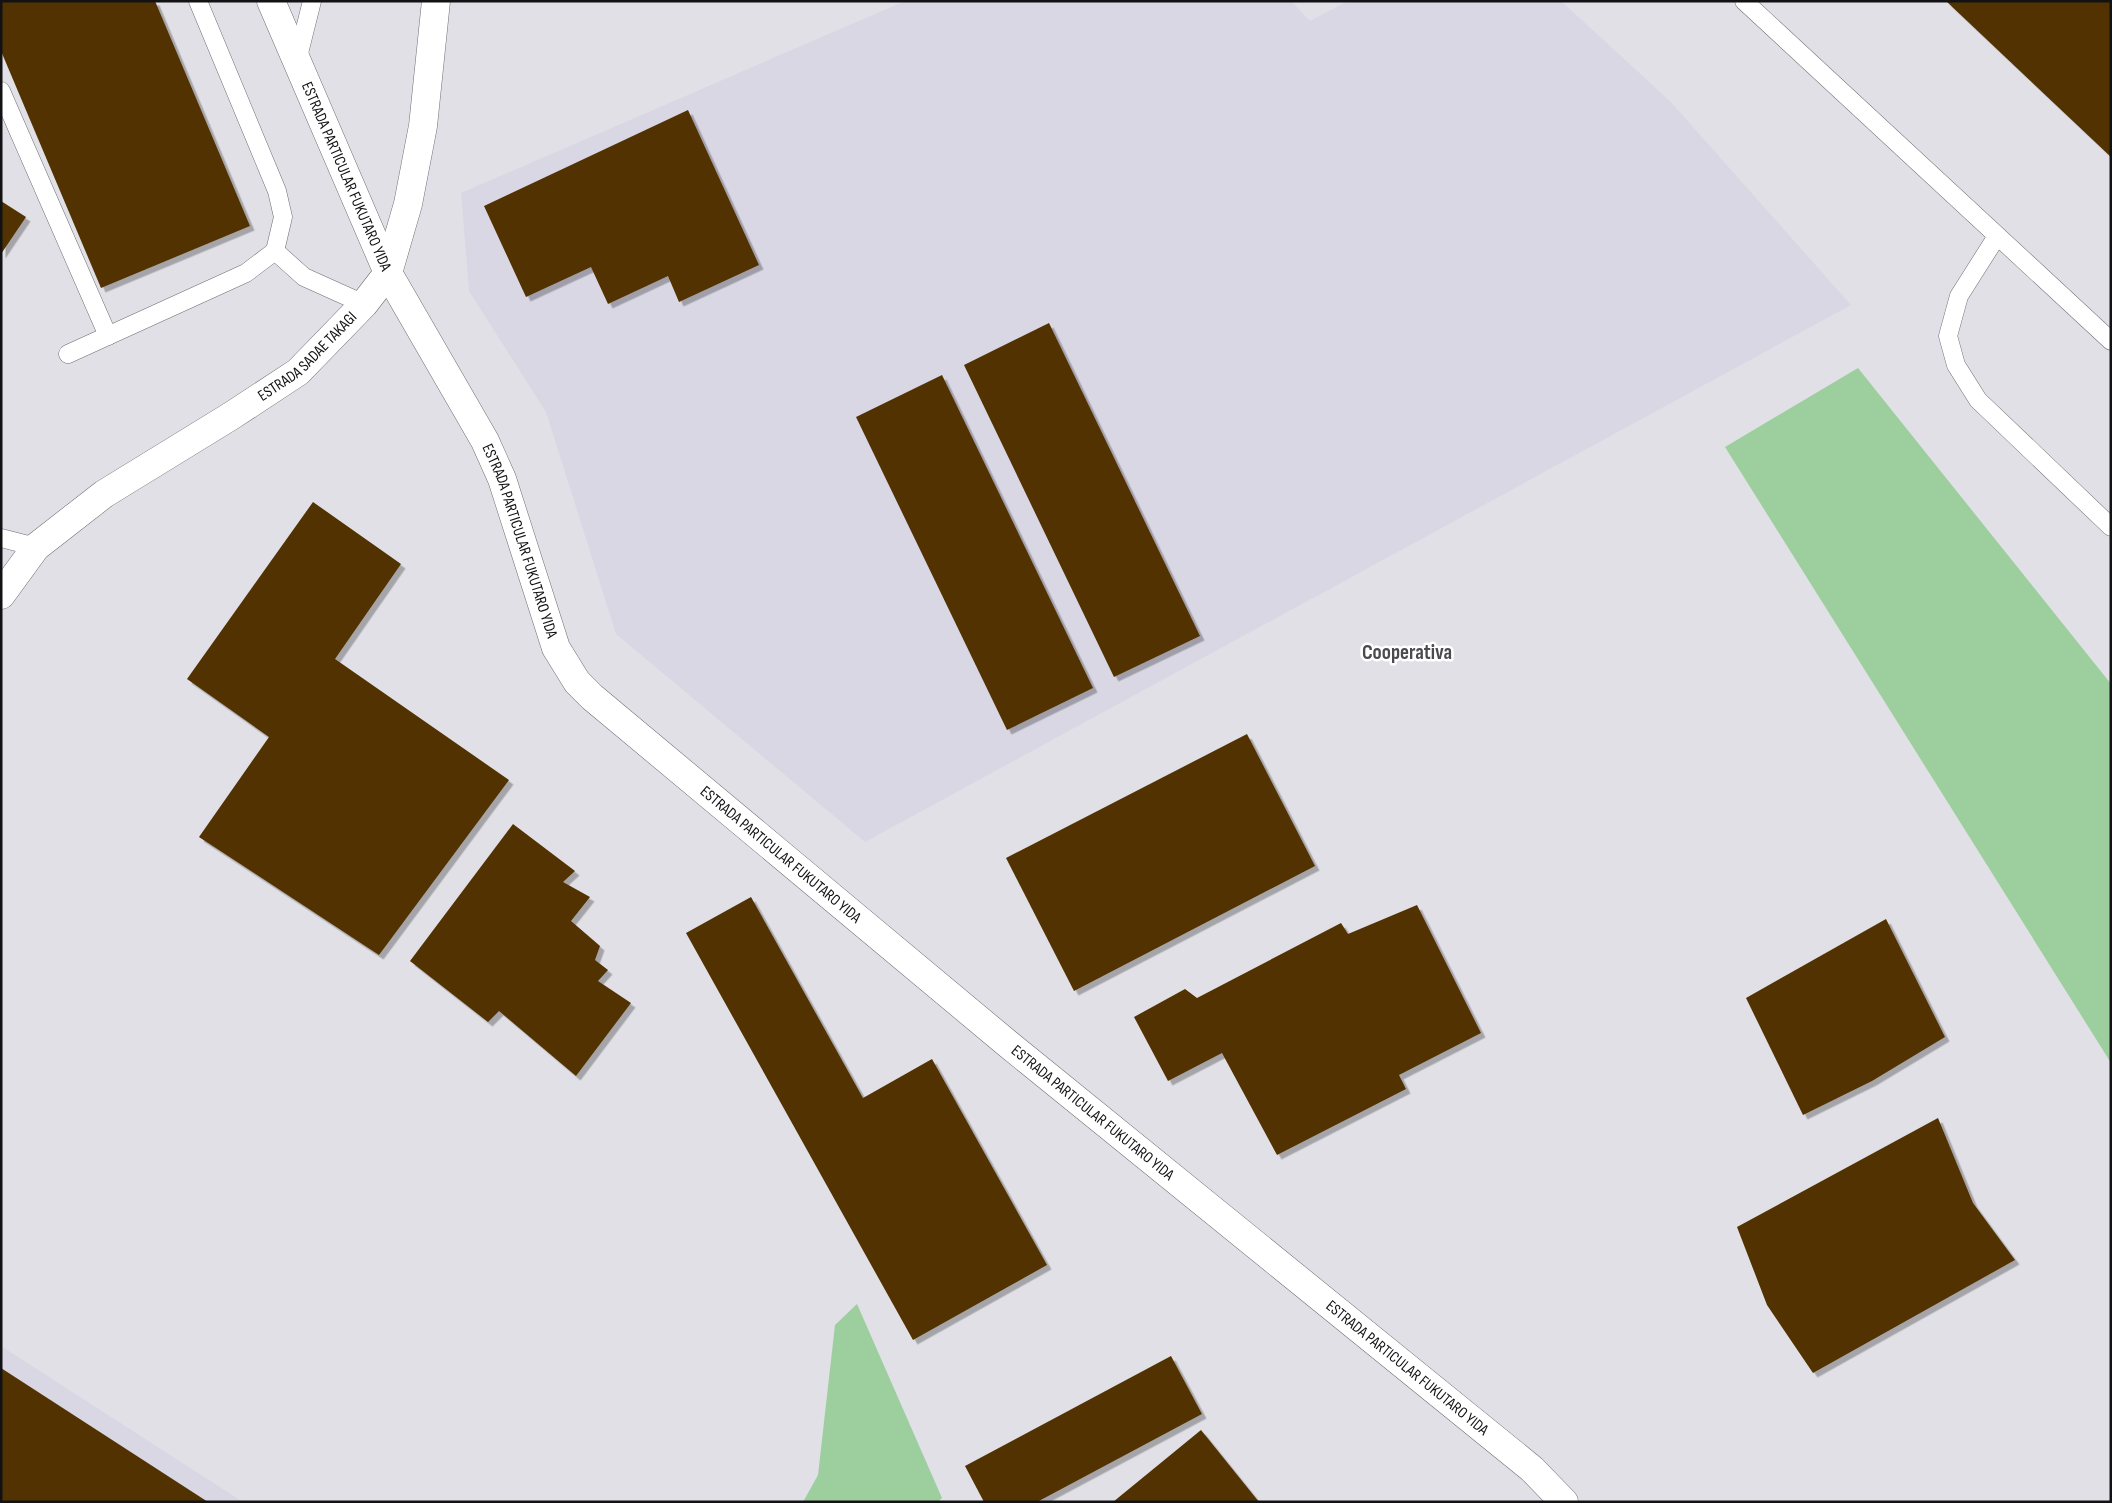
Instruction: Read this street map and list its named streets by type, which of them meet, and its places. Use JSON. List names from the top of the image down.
{
  "streets": {
    "street": ["ESTRADA PARTICULAR FUKUTARO YIDA", "ESTRADA SADAE TAKAGI"]
  },
  "crossings": [
    ["ESTRADA PARTICULAR FUKUTARO YIDA", "ESTRADA SADAE TAKAGI"]
  ],
  "districts": ["Cooperativa"]
}
